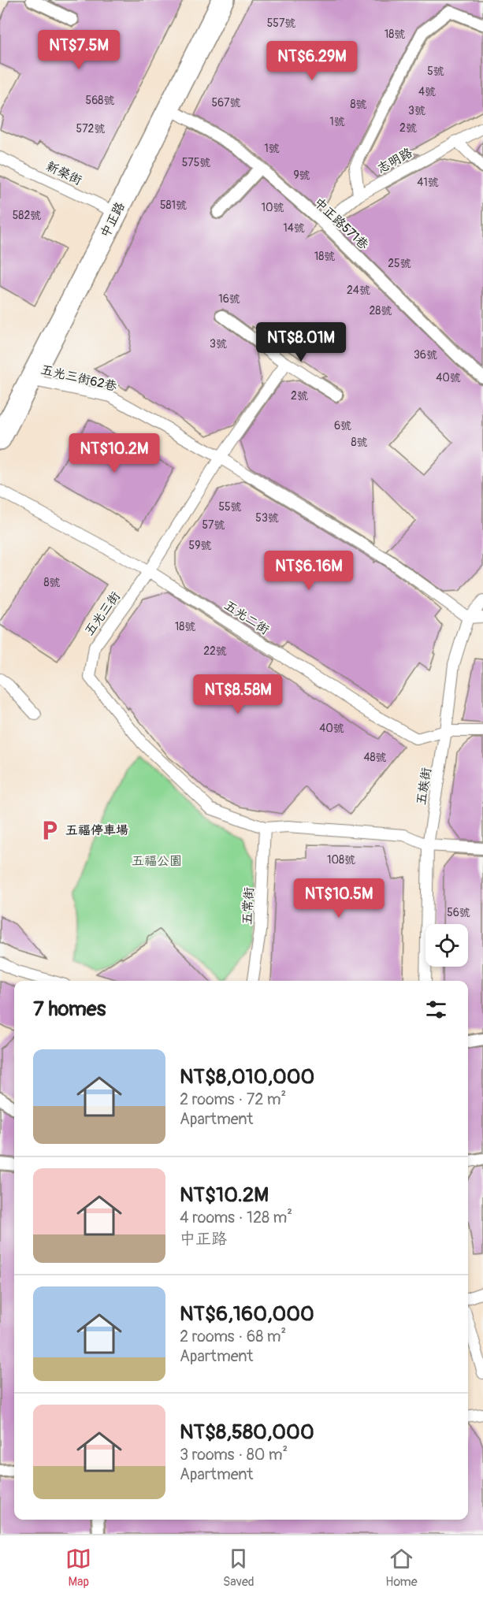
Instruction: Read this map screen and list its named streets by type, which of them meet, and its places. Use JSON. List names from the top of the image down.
{
  "streets": {
    "street": ["中正路"],
    "lane": [
      "志明路",
      "新榮街",
      "中正路571巷",
      "五光三街62巷",
      "五光三街",
      "五光二街",
      "五族街",
      "五常街"
    ]
  },
  "crossings": [
    ["志明路", "中正路571巷"],
    ["新榮街", "中正路"],
    ["中正路", "中正路571巷"],
    ["中正路", "五光三街62巷"],
    ["五光三街62巷", "五光三街"],
    ["五光三街", "五光二街"],
    ["五光三街", "五族街"],
    ["五光三街", "五常街"],
    ["五光二街", "五族街"]
  ],
  "parks": ["五福公園"],
  "places": {
    "parking": ["五福停車場"]
  },
  "house_numbers": [
    "557號",
    "18號",
    "5號",
    "4號",
    "568號",
    "567號",
    "8號",
    "3號",
    "1號",
    "2號",
    "572號",
    "1號",
    "575號",
    "9號",
    "41號",
    "581號",
    "10號",
    "582號",
    "14號",
    "18號",
    "25號",
    "24號",
    "16號",
    "28號",
    "3號",
    "36號",
    "40號",
    "2號",
    "6號",
    "8號",
    "55號",
    "53號",
    "57號",
    "59號",
    "8號",
    "18號",
    "22號",
    "40號",
    "48號",
    "108號",
    "56號"
  ],
  "page": {
    "price": [
      "NT$7.5M",
      "NT$6.29M",
      "NT$8.01M",
      "NT$10.2M",
      "NT$6.16M",
      "NT$8.58M",
      "NT$10.5M"
    ],
    "heading": "7 homes",
    "list": [
      {
        "name": "NT$8,010,000",
        "note": "2 rooms · 72 m² · Apartment"
      },
      {
        "name": "NT$10.2M",
        "note": "4 rooms · 128 m² · 中正路"
      },
      {
        "name": "NT$6,160,000",
        "note": "2 rooms · 68 m² · Apartment"
      },
      {
        "name": "NT$8,580,000",
        "note": "3 rooms · 80 m² · Apartment"
      }
    ],
    "tabs": ["Map", "Saved", "Home"]
  }
}
